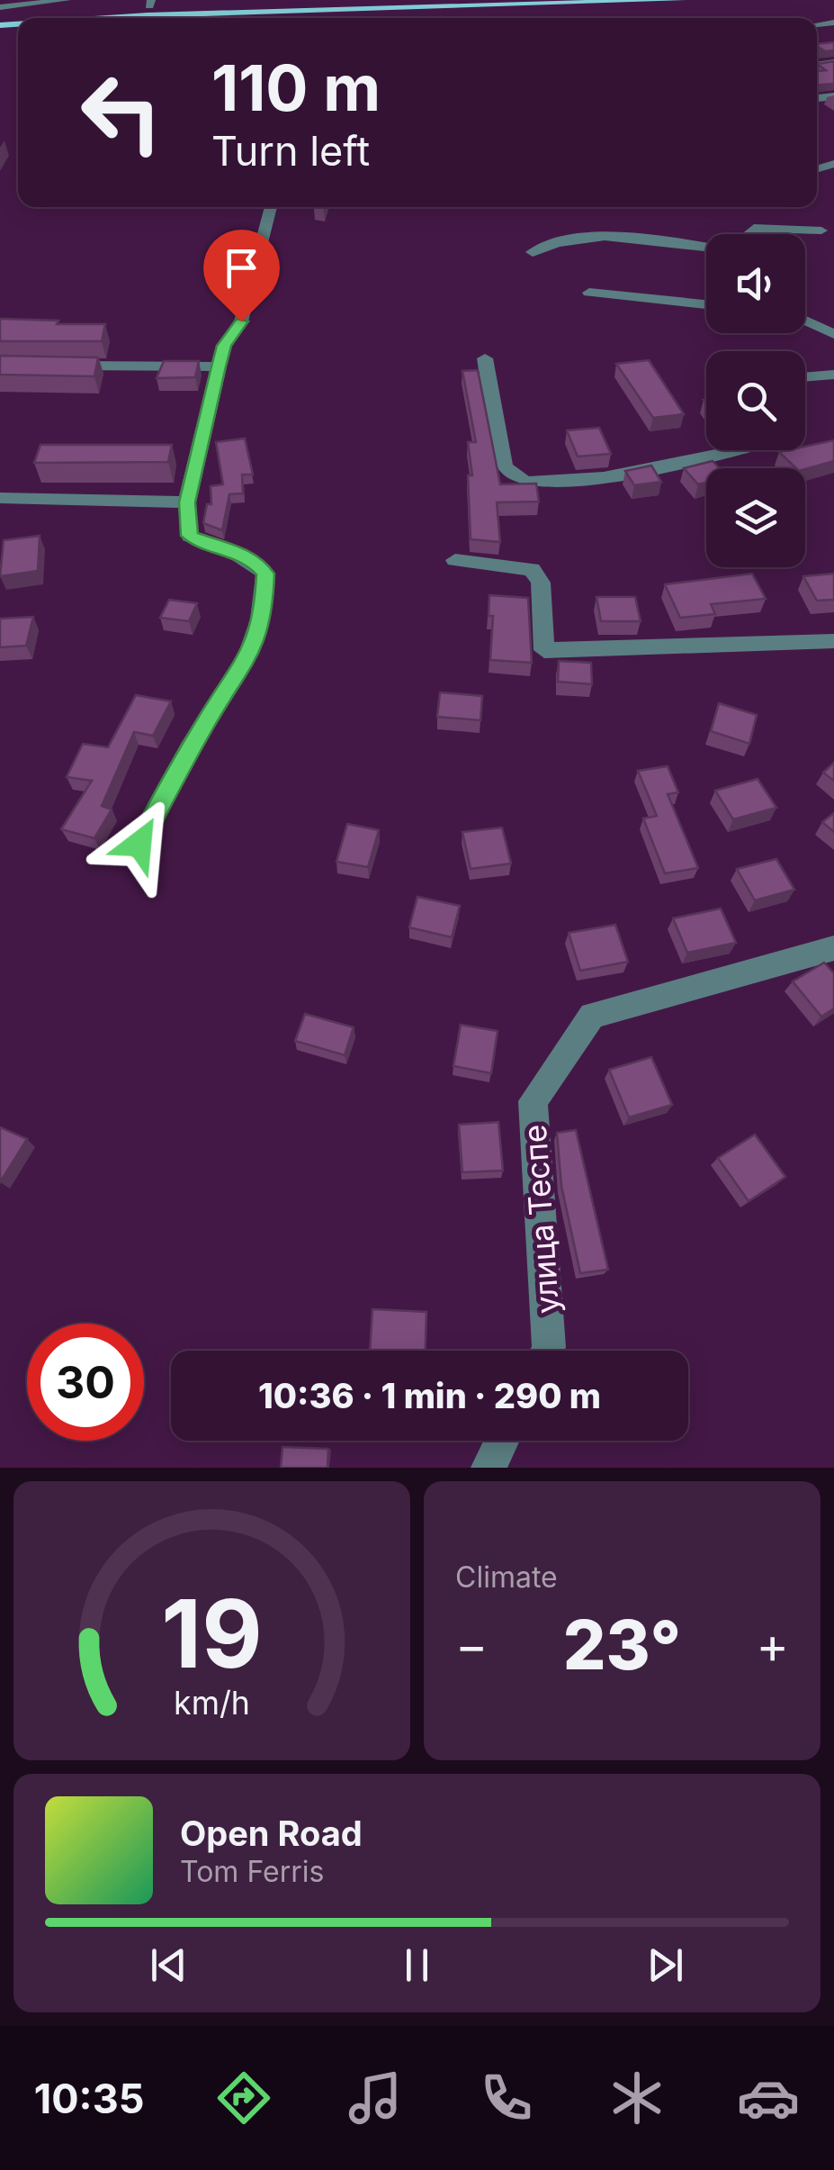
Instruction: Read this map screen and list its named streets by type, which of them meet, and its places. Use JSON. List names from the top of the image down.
{
  "streets": {
    "street": ["улица Теспе"]
  },
  "page": {
    "turn": ["110 m", "Turn left"],
    "limit": "30",
    "trip": "10:36 · 1 min · 290 m",
    "tile": "Climate",
    "heat": ["−", "23°", "+"],
    "song": ["Open Road", "Tom Ferris"],
    "tabs": "10:35",
    "gauge": ["19", "km/h"]
  }
}
